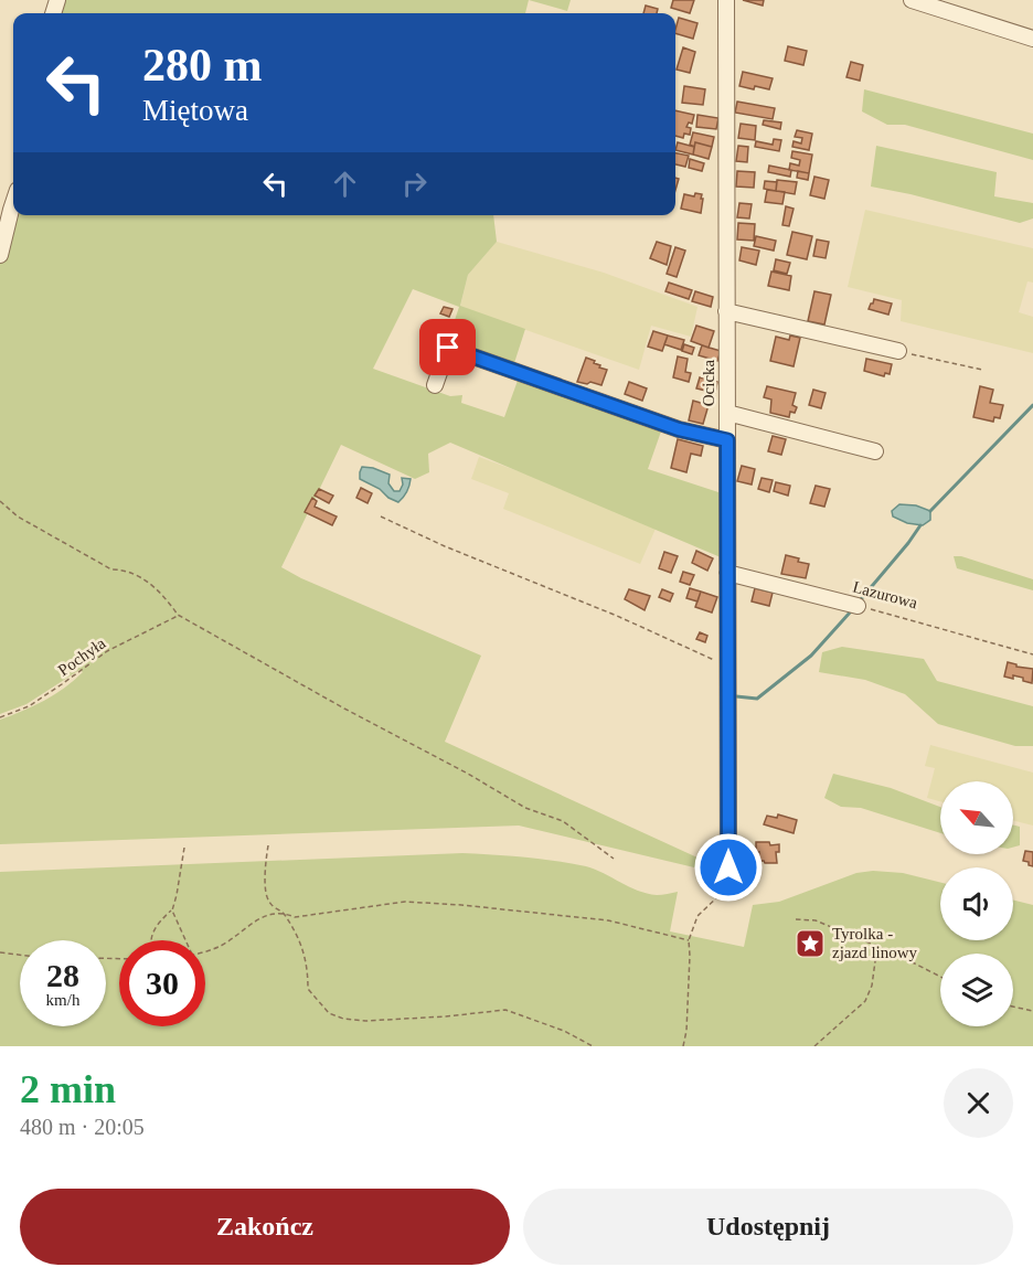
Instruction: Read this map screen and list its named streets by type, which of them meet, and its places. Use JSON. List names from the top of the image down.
{
  "streets": {
    "street": ["Ocicka", "Lazurowa"],
    "path": ["Pochyła"]
  },
  "crossings": [
    ["Ocicka", "Lazurowa"]
  ],
  "places": {
    "place": ["Tyrolka - zjazd linowy"]
  },
  "north": "top left",
  "page": {
    "turn": ["280 m", "Miętowa"],
    "speed": "28 km/h",
    "limit": "30",
    "heading": ["2 min", "480 m · 20:05"],
    "buttons": ["Zakończ", "Udostępnij"]
  }
}
